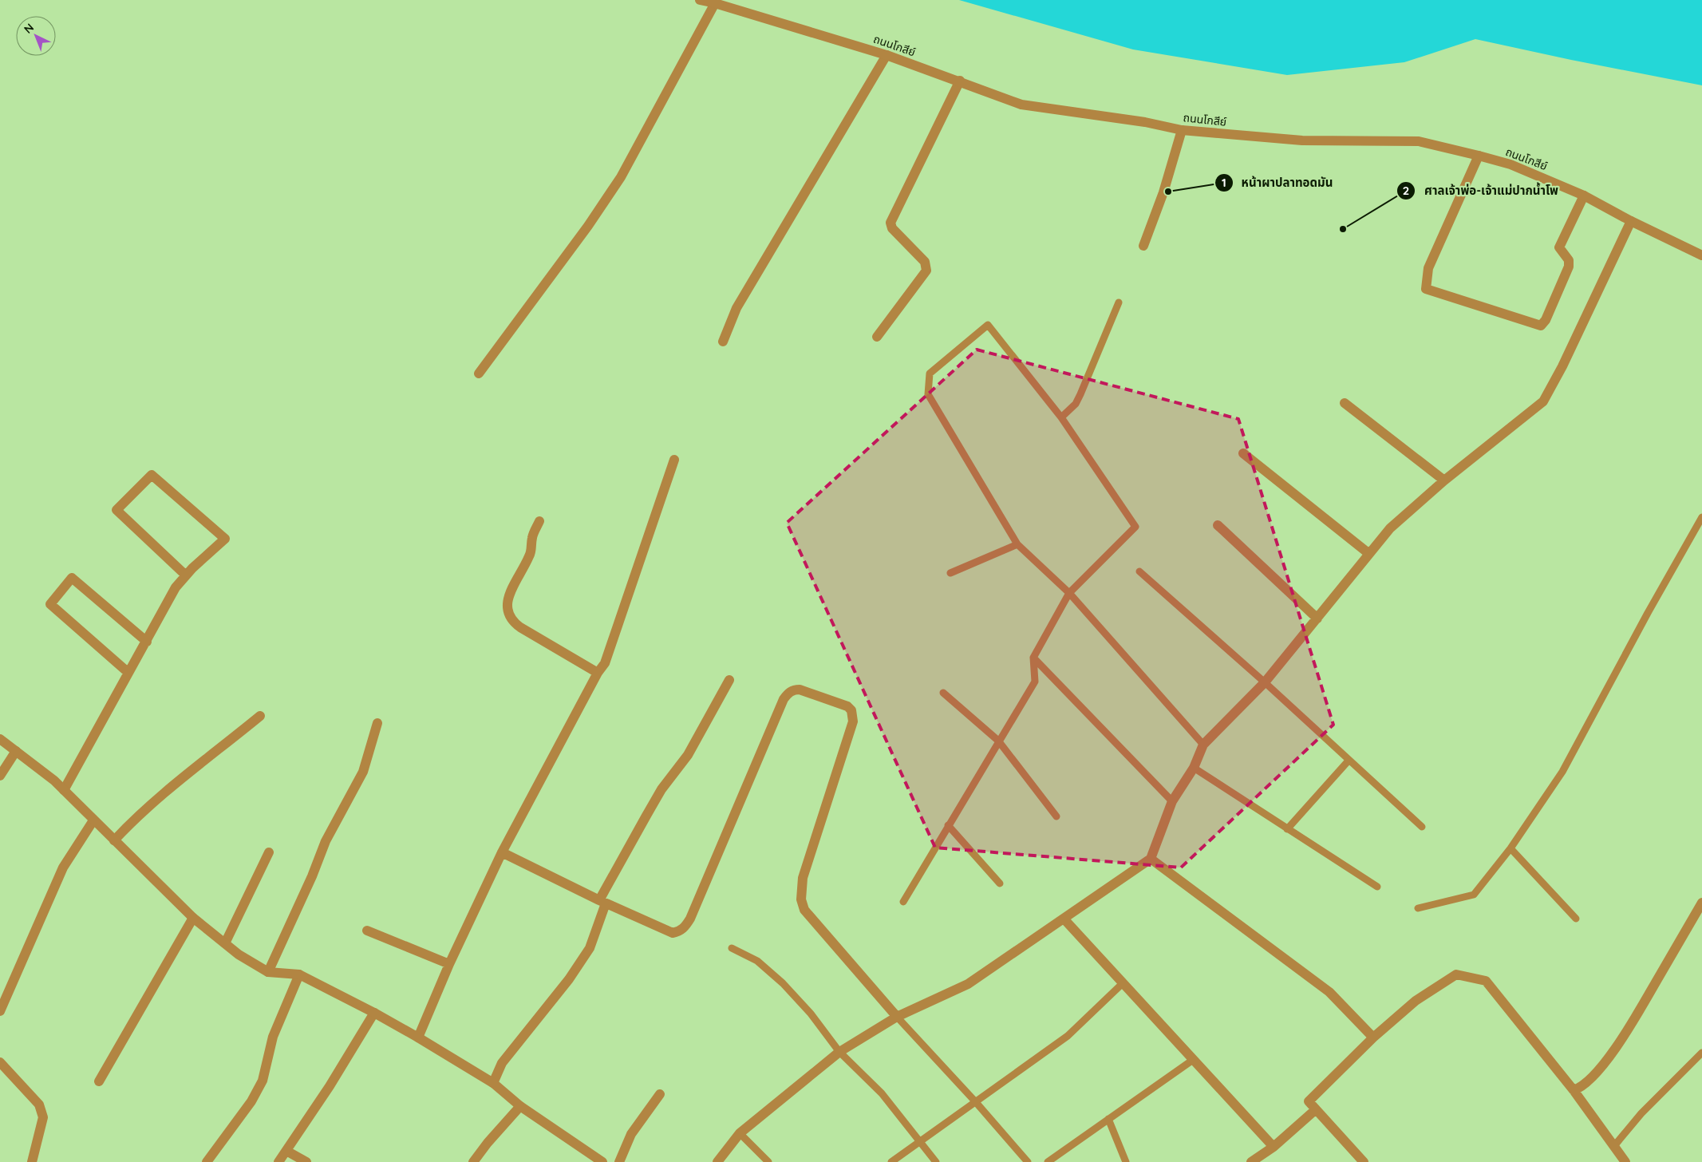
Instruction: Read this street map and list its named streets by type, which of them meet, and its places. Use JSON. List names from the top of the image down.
{
  "streets": {
    "street": ["ถนนโกสีย์"]
  },
  "places": ["หน้าผาปลาทอดมัน", "ศาลเจ้าพ่อ-เจ้าแม่ปากน้ำโพ"],
  "north": "top left"
}
